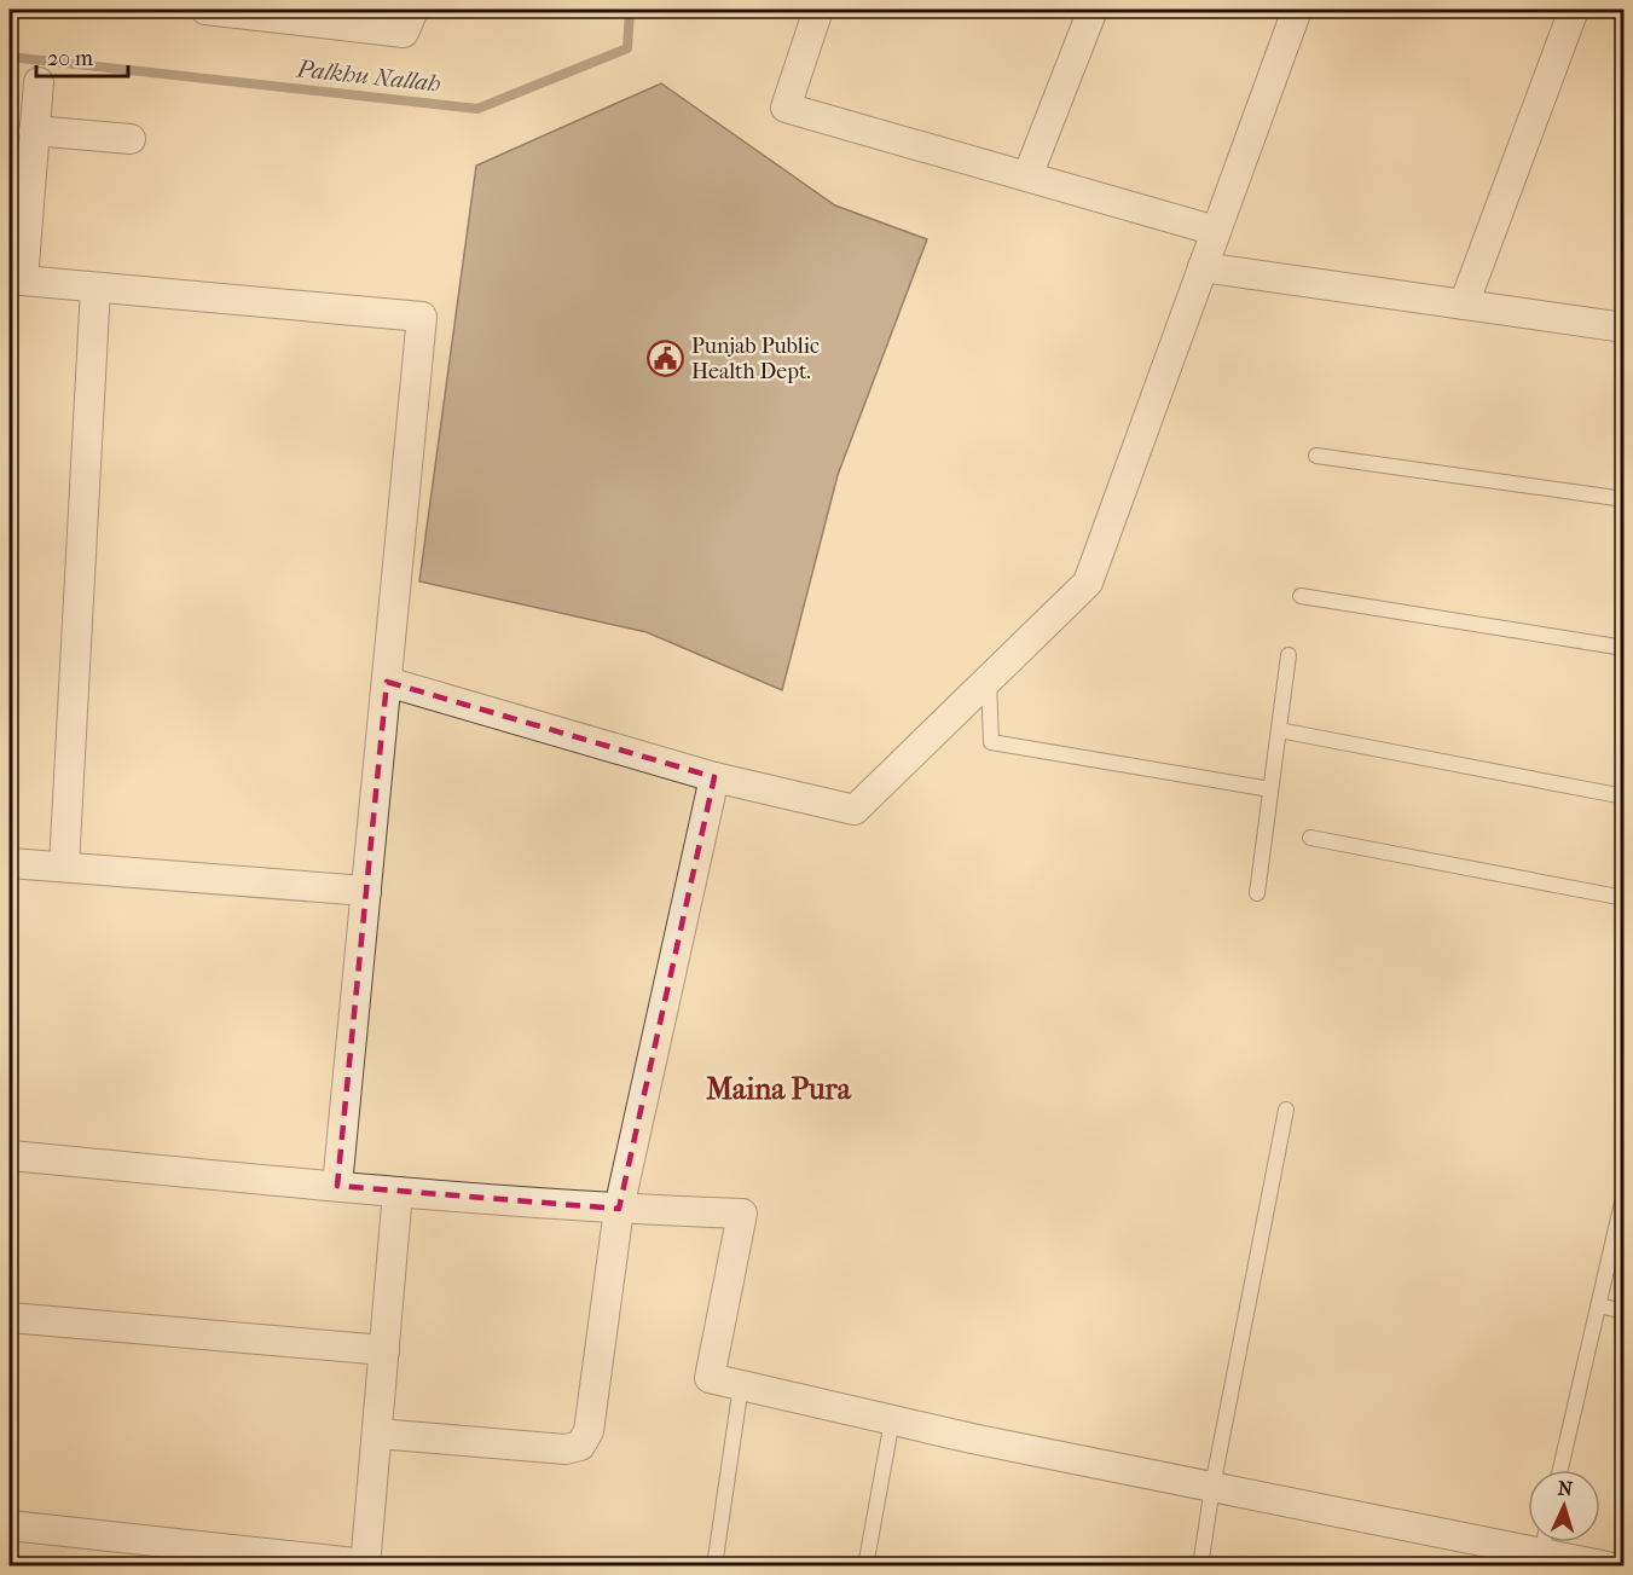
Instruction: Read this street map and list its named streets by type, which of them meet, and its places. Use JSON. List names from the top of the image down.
{
  "districts": ["Maina Pura"],
  "water": ["Palkhu Nallah"],
  "places": {
    "public building": ["Punjab Public Health Dept."]
  },
  "scale_bar": "20 m",
  "north": "top"
}
